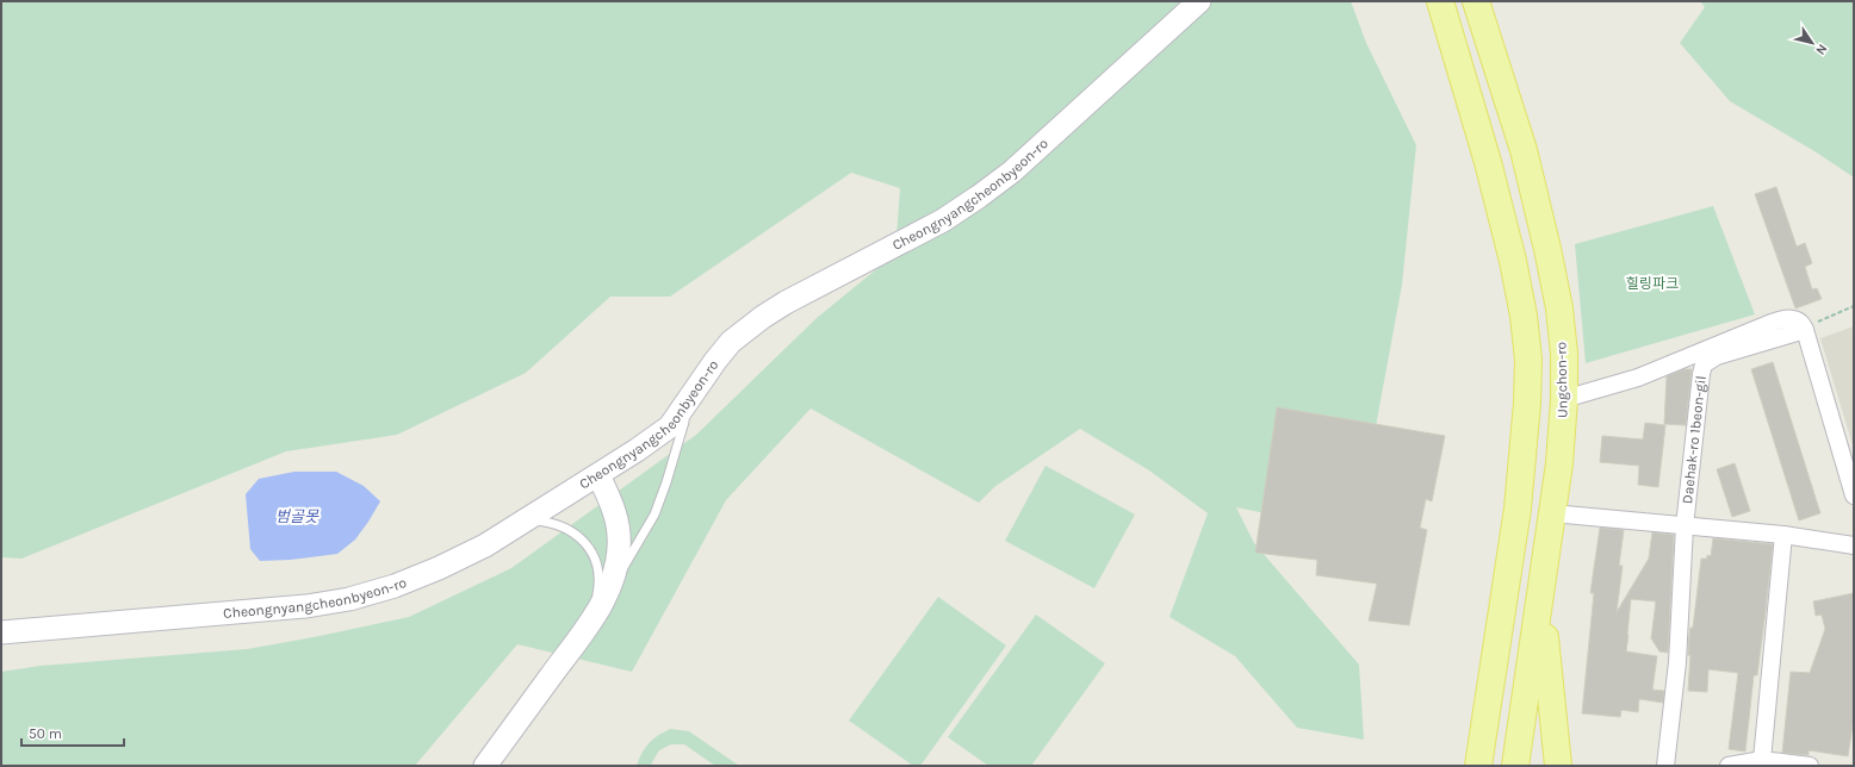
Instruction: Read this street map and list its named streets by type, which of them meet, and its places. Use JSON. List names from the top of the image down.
{
  "streets": {
    "main road": ["Cheongnyangcheonbyeon-ro", "Ungchon-ro"],
    "street": ["Daehak-ro 1beon-gil"]
  },
  "water": ["범골못"],
  "parks": ["힐링파크"],
  "scale_bar": "50 m",
  "north": "bottom right"
}
